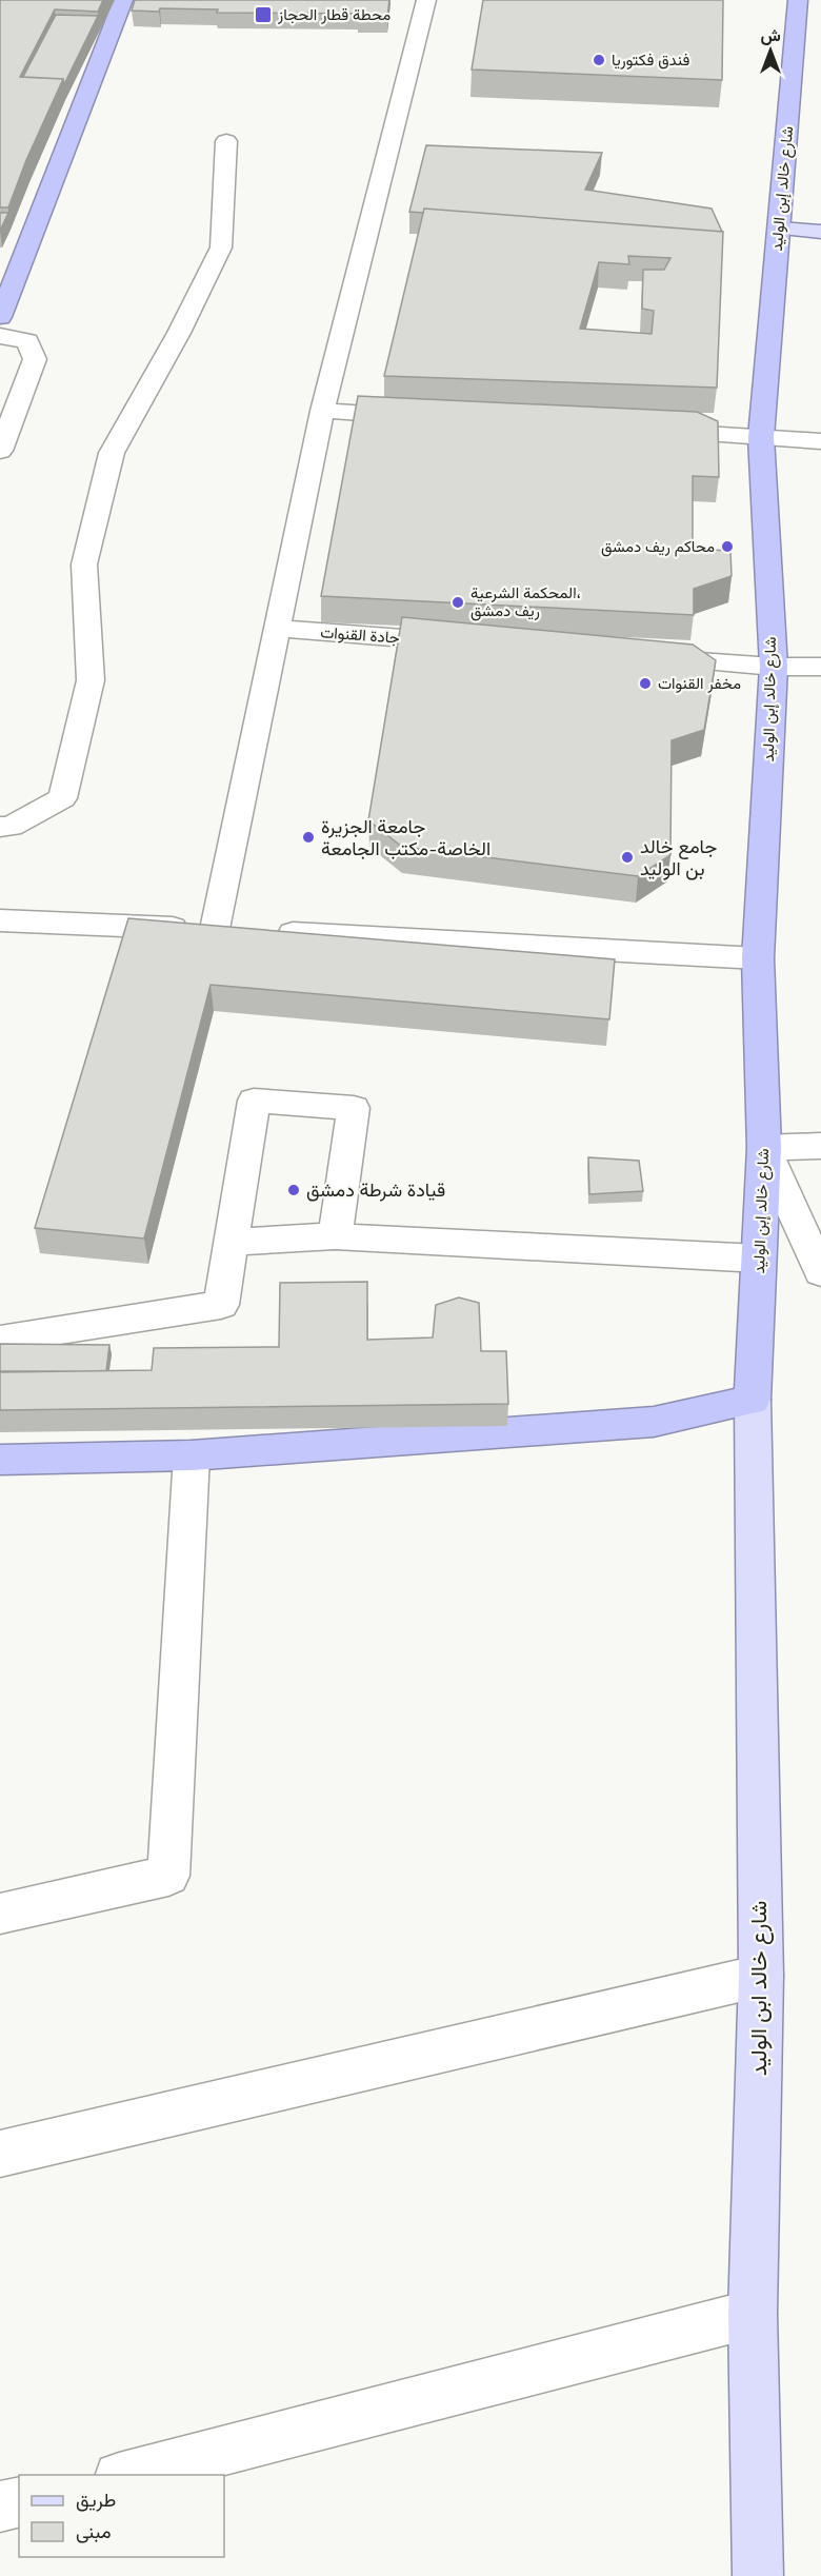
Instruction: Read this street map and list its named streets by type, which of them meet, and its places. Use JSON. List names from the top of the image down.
{
  "streets": {
    "highway": ["شارع خالد إبن الوليد"],
    "main road": ["شارع خالد ابن الوليد"],
    "street": ["جادة القنوات"]
  },
  "crossings": [
    ["شارع خالد إبن الوليد", "شارع خالد ابن الوليد"]
  ],
  "places": {
    "transit": ["محطة قطار الحجاز"],
    "other": [
      "فندق فكتوريا",
      "محاكم ريف دمشق",
      "المحكمة الشرعية، ريف دمشق",
      "مخفر القنوات",
      "جامعة الجزيرة الخاصة-مكتب الجامعة",
      "جامع خالد بن الوليد",
      "قيادة شرطة دمشق"
    ]
  },
  "legend": ["طريق", "مبنى"],
  "north": "top"
}
